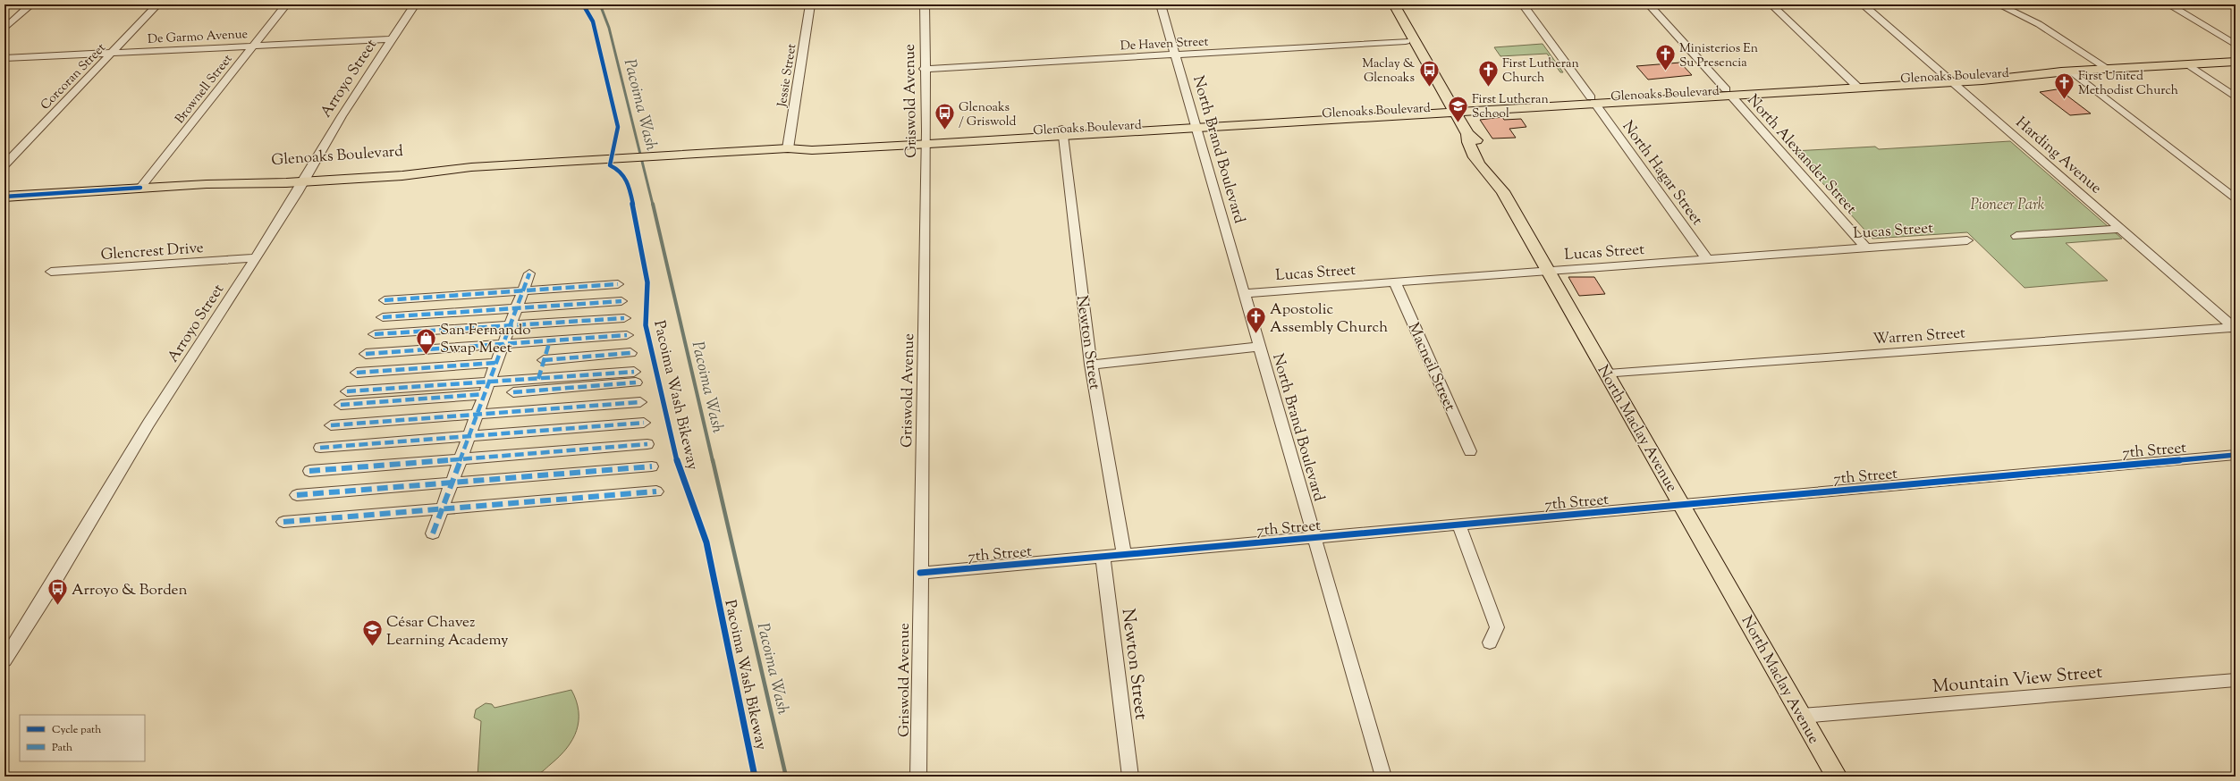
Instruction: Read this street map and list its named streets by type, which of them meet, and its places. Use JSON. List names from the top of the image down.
{
  "streets": {
    "main road": ["Glenoaks Boulevard", "North Maclay Avenue"],
    "street": [
      "De Garmo Avenue",
      "De Haven Street",
      "Jessie Street",
      "Corcoran Street",
      "Arroyo Street",
      "Brownell Street",
      "Griswold Avenue",
      "North Brand Boulevard",
      "North Alexander Street",
      "Harding Avenue",
      "North Hagar Street",
      "Lucas Street",
      "Glencrest Drive",
      "Warren Street",
      "Newton Street",
      "Macneil Street",
      "7th Street",
      "Mountain View Street"
    ],
    "cycle path": ["Pacoima Wash Bikeway"]
  },
  "crossings": [
    ["De Garmo Avenue", "Corcoran Street"],
    ["De Garmo Avenue", "Arroyo Street"],
    ["De Garmo Avenue", "Brownell Street"],
    ["De Haven Street", "Griswold Avenue"],
    ["De Haven Street", "North Brand Boulevard"],
    ["Jessie Street", "Glenoaks Boulevard"],
    ["Glenoaks Boulevard", "Arroyo Street"],
    ["Glenoaks Boulevard", "Brownell Street"],
    ["Glenoaks Boulevard", "Griswold Avenue"],
    ["Glenoaks Boulevard", "North Brand Boulevard"],
    ["Glenoaks Boulevard", "North Alexander Street"],
    ["Glenoaks Boulevard", "Harding Avenue"],
    ["Glenoaks Boulevard", "North Hagar Street"],
    ["Glenoaks Boulevard", "Newton Street"],
    ["Glenoaks Boulevard", "North Maclay Avenue"],
    ["Arroyo Street", "Glencrest Drive"],
    ["Griswold Avenue", "7th Street"],
    ["North Brand Boulevard", "Lucas Street"],
    ["North Brand Boulevard", "7th Street"],
    ["North Alexander Street", "Lucas Street"],
    ["Harding Avenue", "Warren Street"],
    ["North Hagar Street", "Lucas Street"],
    ["Lucas Street", "Macneil Street"],
    ["Lucas Street", "North Maclay Avenue"],
    ["Warren Street", "North Maclay Avenue"],
    ["Newton Street", "7th Street"],
    ["North Maclay Avenue", "7th Street"],
    ["North Maclay Avenue", "Mountain View Street"]
  ],
  "water": ["Pacoima Wash"],
  "parks": ["Pioneer Park"],
  "places": {
    "church": [
      "Ministerios En Su Presencia",
      "First Lutheran Church",
      "First United Methodist Church",
      "Apostolic Assembly Church"
    ],
    "bus stop": ["Maclay & Glenoaks", "Glenoaks / Griswold", "Arroyo & Borden"],
    "school or university": ["First Lutheran School", "César Chavez Learning Academy"],
    "shop": ["San Fernando Swap Meet"]
  },
  "legend": ["Cycle path", "Path"]
}
